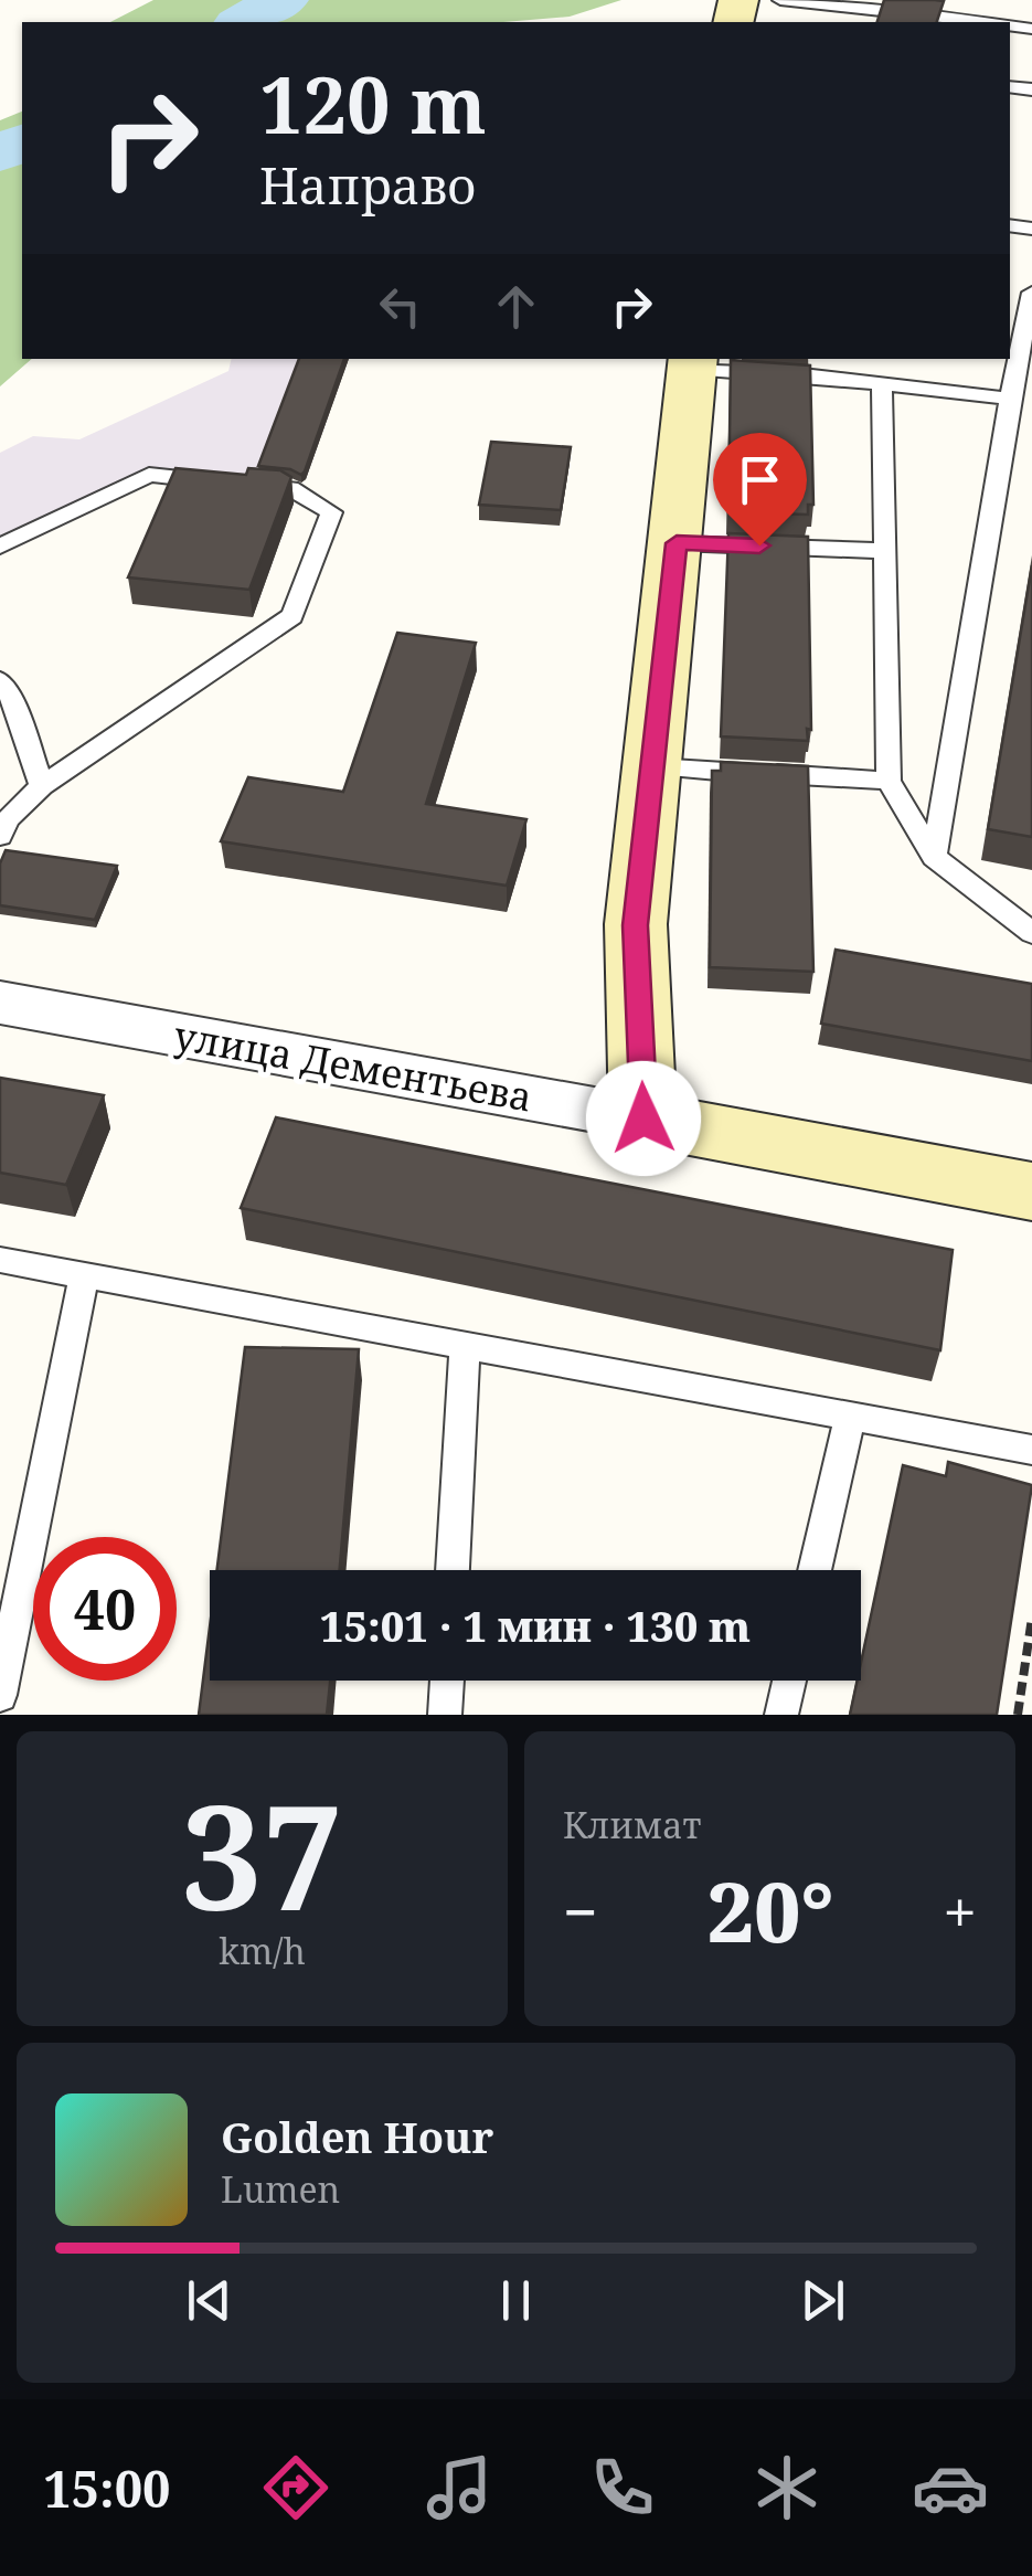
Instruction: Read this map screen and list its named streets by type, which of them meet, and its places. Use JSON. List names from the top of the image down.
{
  "streets": {
    "street": ["улица Дементьева"]
  },
  "page": {
    "turn": ["120 m", "Направо"],
    "limit": "40",
    "trip": "15:01 · 1 мин · 130 m",
    "tile": [
      ["37", "km/h"],
      "Климат"
    ],
    "heat": ["−", "20°", "+"],
    "song": ["Golden Hour", "Lumen"],
    "tabs": "15:00"
  }
}
